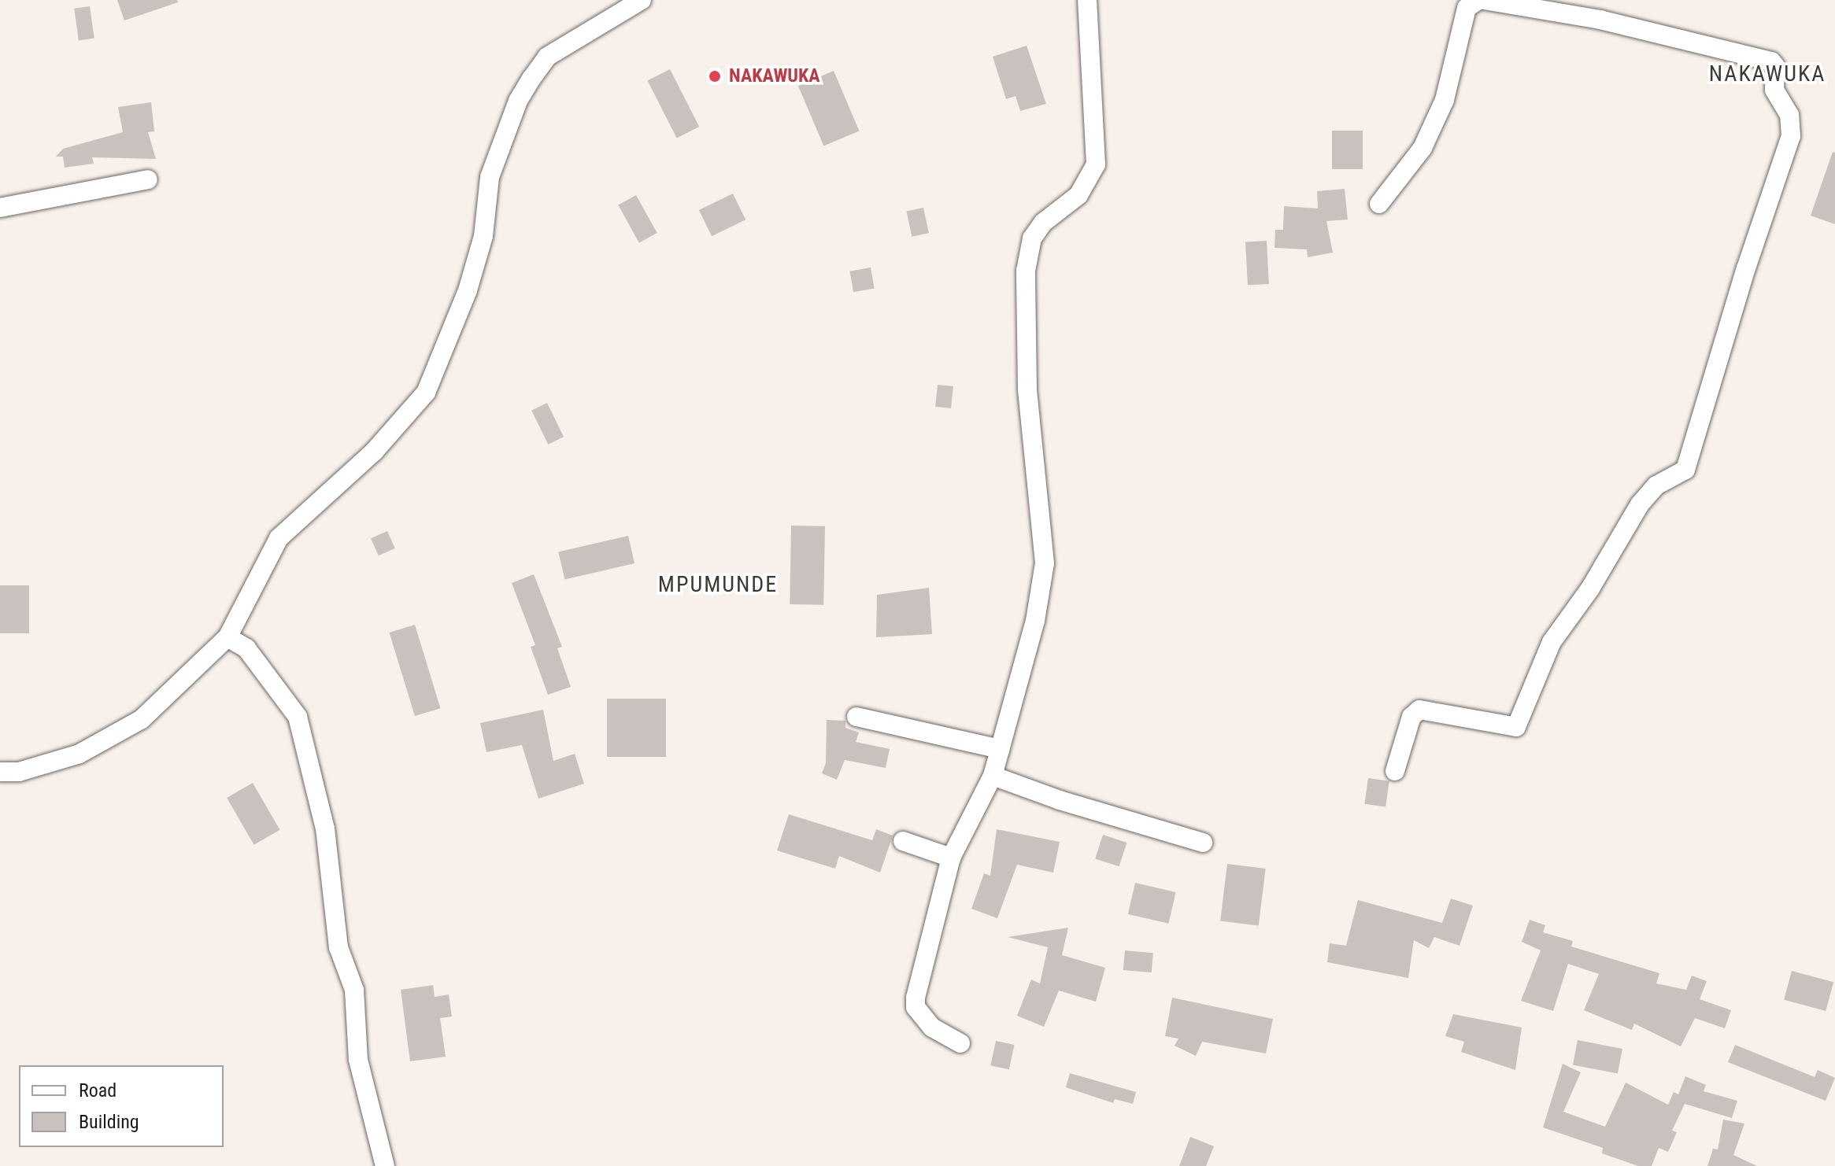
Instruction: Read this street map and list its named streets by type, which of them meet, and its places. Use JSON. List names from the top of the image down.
{
  "districts": ["NAKAWUKA", "MPUMUNDE"],
  "places": ["NAKAWUKA"],
  "legend": ["Road", "Building"]
}
